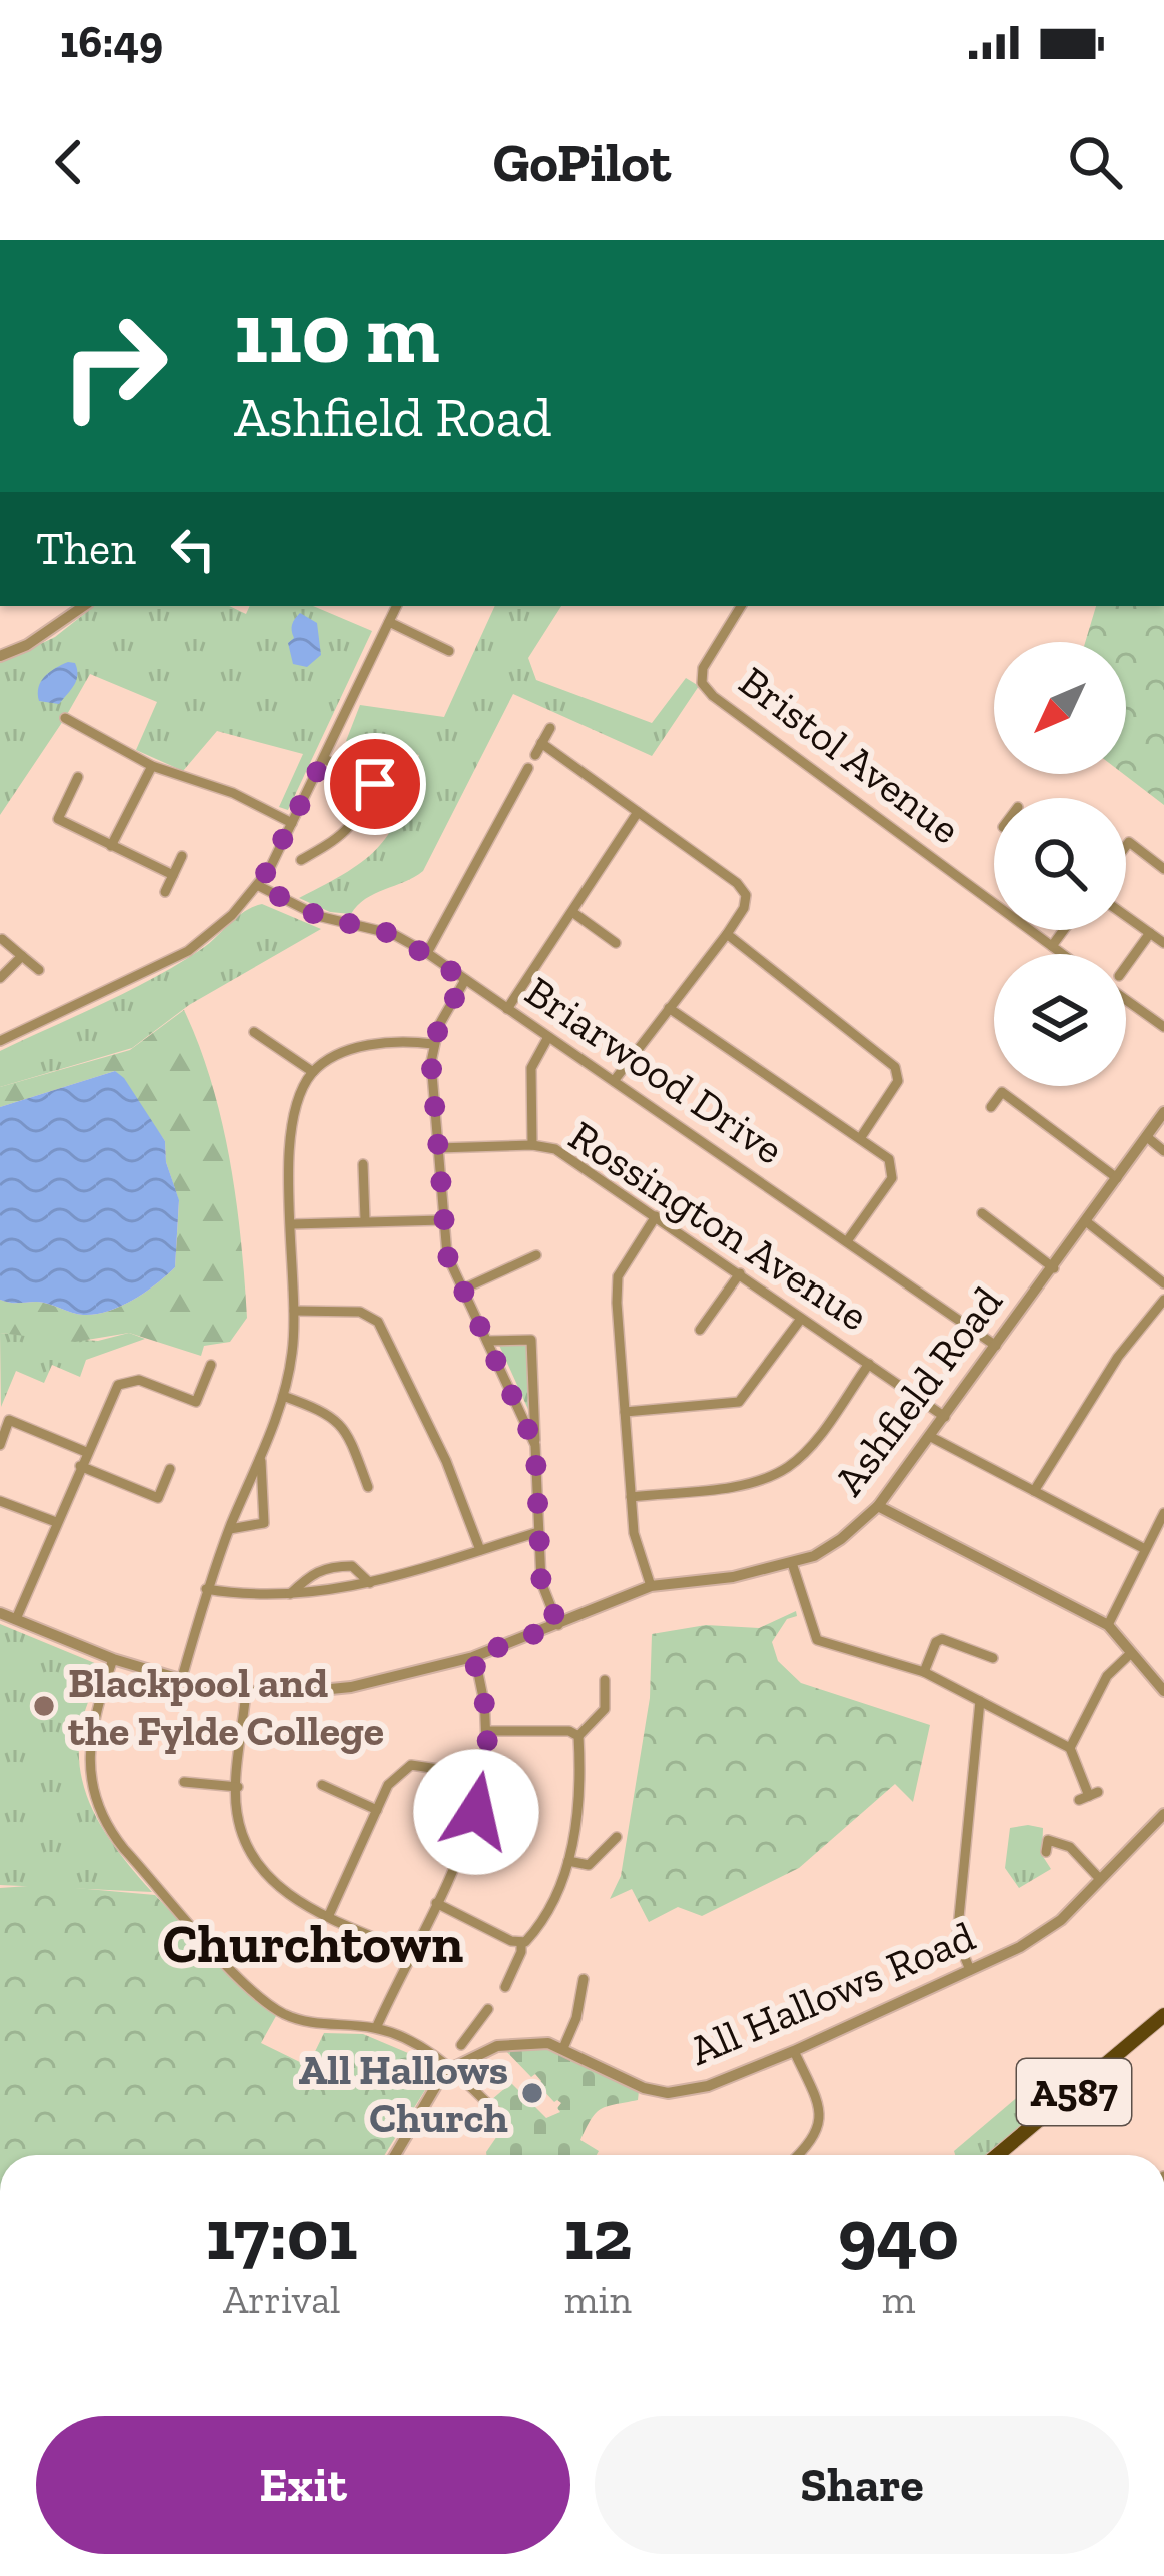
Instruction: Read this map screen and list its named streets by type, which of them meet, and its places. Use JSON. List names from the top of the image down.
{
  "streets": {
    "main road": ["A587"],
    "street": [
      "Bristol Avenue",
      "Briarwood Drive",
      "Rossington Avenue",
      "Ashfield Road",
      "All Hallows Road"
    ]
  },
  "crossings": [
    ["Briarwood Drive", "Ashfield Road"],
    ["Rossington Avenue", "Ashfield Road"]
  ],
  "districts": ["Churchtown"],
  "places": ["Blackpool and the Fylde College", "All Hallows Church"],
  "north": "bottom left",
  "page": {
    "status": "16:49",
    "header": "GoPilot",
    "turn": ["110 m", "Ashfield Road"],
    "then": "Then",
    "eta": [
      "17:01",
      "Arrival",
      "12",
      "min",
      "940",
      "m"
    ],
    "buttons": ["Exit", "Share"]
  }
}
